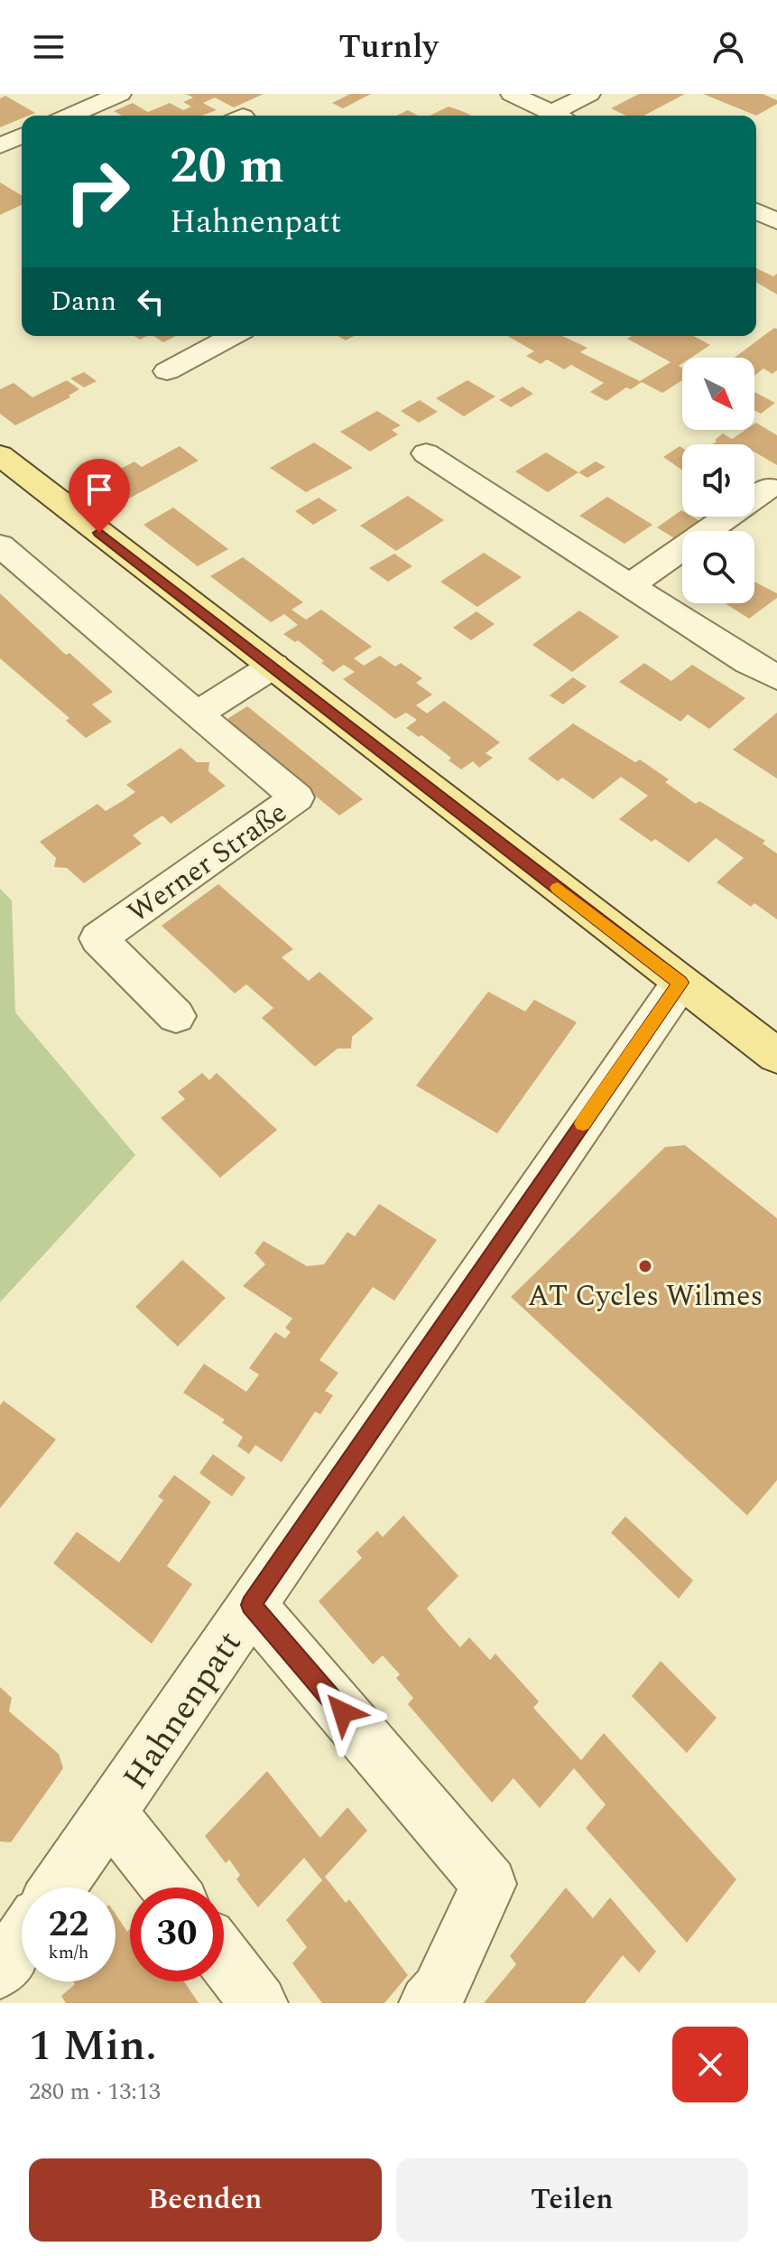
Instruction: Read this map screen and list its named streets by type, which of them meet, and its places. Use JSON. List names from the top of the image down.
{
  "streets": {
    "street": ["Werner Straße", "Hahnenpatt"]
  },
  "places": ["AT Cycles Wilmes"],
  "north": "bottom right",
  "page": {
    "header": "Turnly",
    "turn": ["20 m", "Hahnenpatt"],
    "then": "Dann",
    "speed": "22 km/h",
    "limit": "30",
    "heading": ["1 Min.", "280 m · 13:13"],
    "buttons": ["Beenden", "Teilen"]
  }
}
